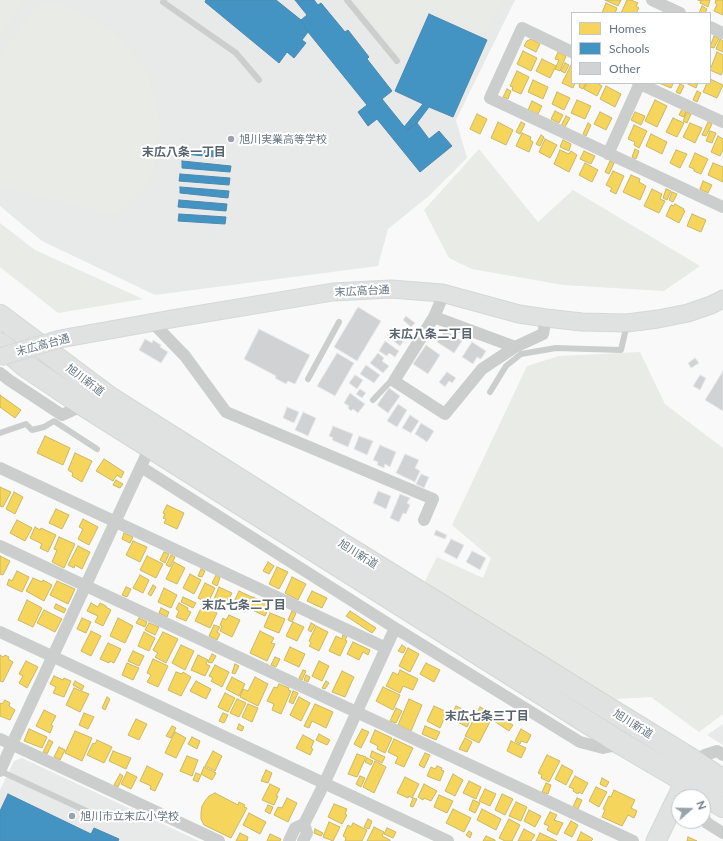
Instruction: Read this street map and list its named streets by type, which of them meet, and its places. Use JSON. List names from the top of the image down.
{
  "streets": {
    "highway": ["旭川新道"],
    "street": ["末広高台通"]
  },
  "districts": [
    "末広八条一丁目",
    "末広八条二丁目",
    "末広七条二丁目",
    "末広七条三丁目"
  ],
  "places": ["旭川実業高等学校", "旭川市立末広小学校"],
  "legend": ["Homes", "Schools", "Other"],
  "north": "right"
}
